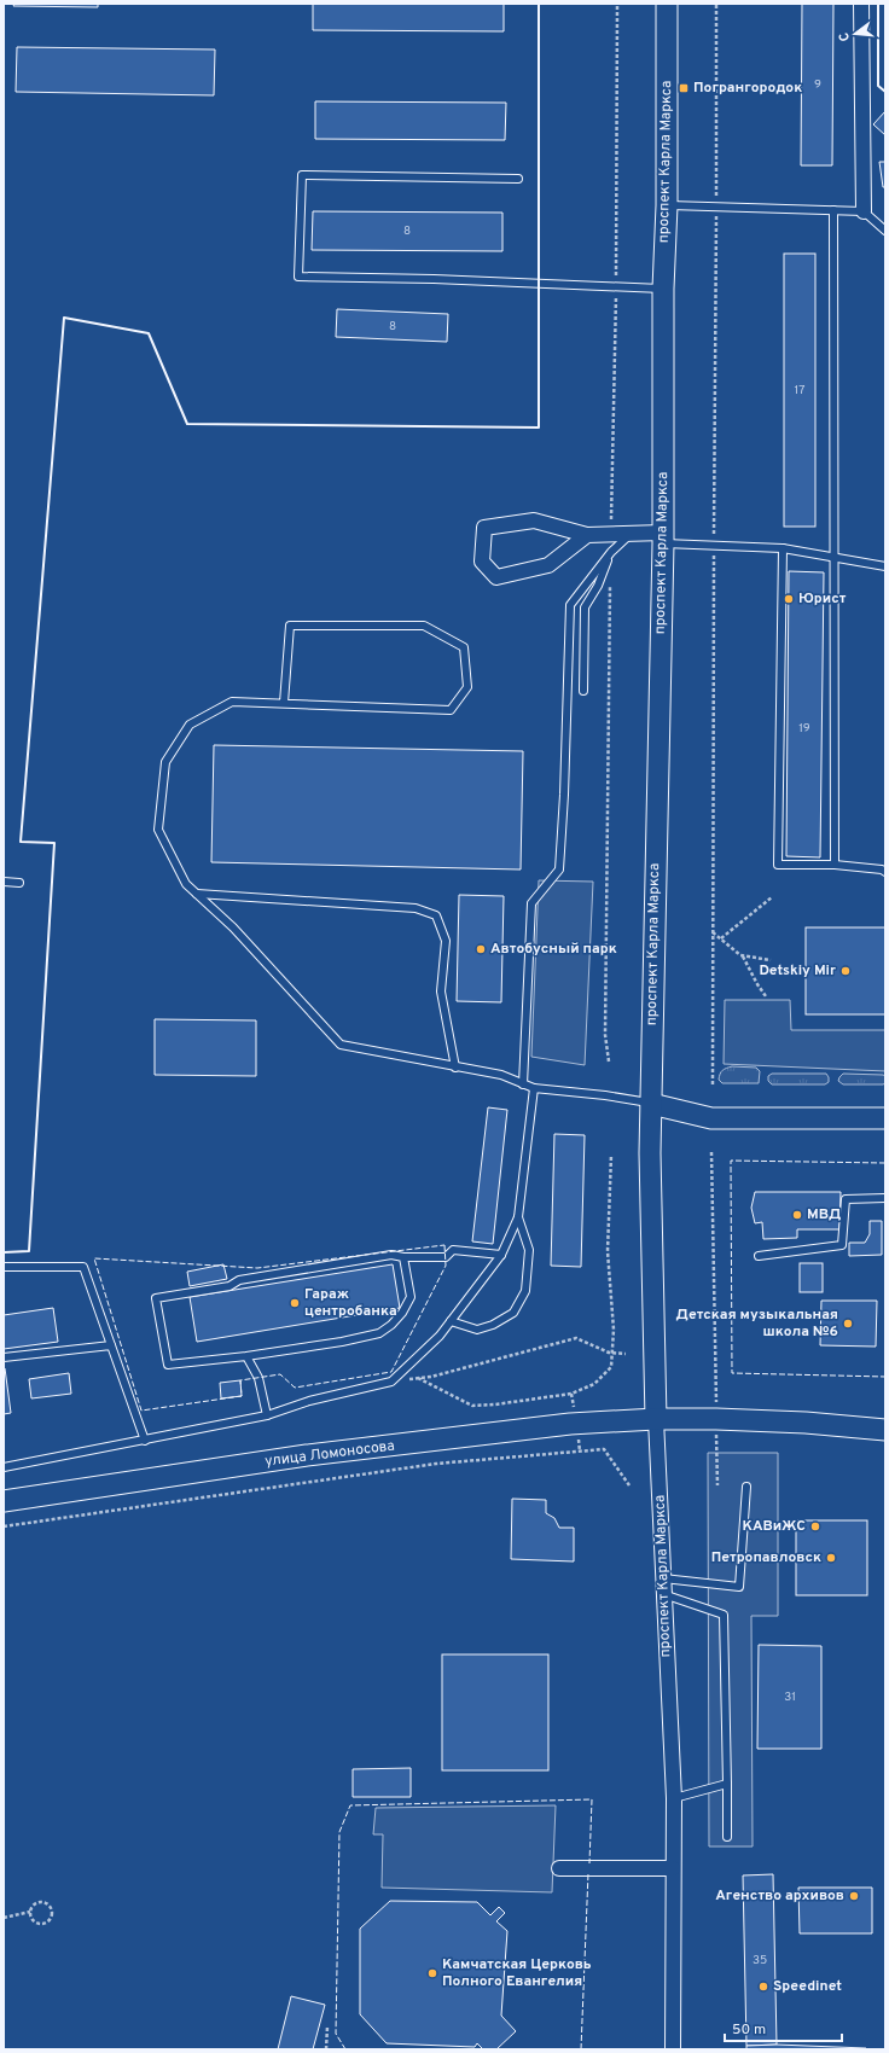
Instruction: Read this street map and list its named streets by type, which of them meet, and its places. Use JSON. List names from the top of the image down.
{
  "streets": {
    "main road": ["проспект Карла Маркса", "улица Ломоносова"]
  },
  "crossings": [
    ["проспект Карла Маркса", "улица Ломоносова"]
  ],
  "places": {
    "transit": ["Погрангородок"],
    "other": [
      "Юрист",
      "Автобусный парк",
      "Detskiy Mir",
      "МВД",
      "Гараж центробанка",
      "Детская музыкальная школа №6",
      "КАВиЖС",
      "Петропавловск",
      "Агенство архивов",
      "Камчатская Церковь Полного Евангелия",
      "Speedinet"
    ]
  },
  "house_numbers": [
    "9",
    "8",
    "8",
    "17",
    "19",
    "31",
    "35"
  ],
  "scale_bar": "50 m",
  "north": "left"
}
